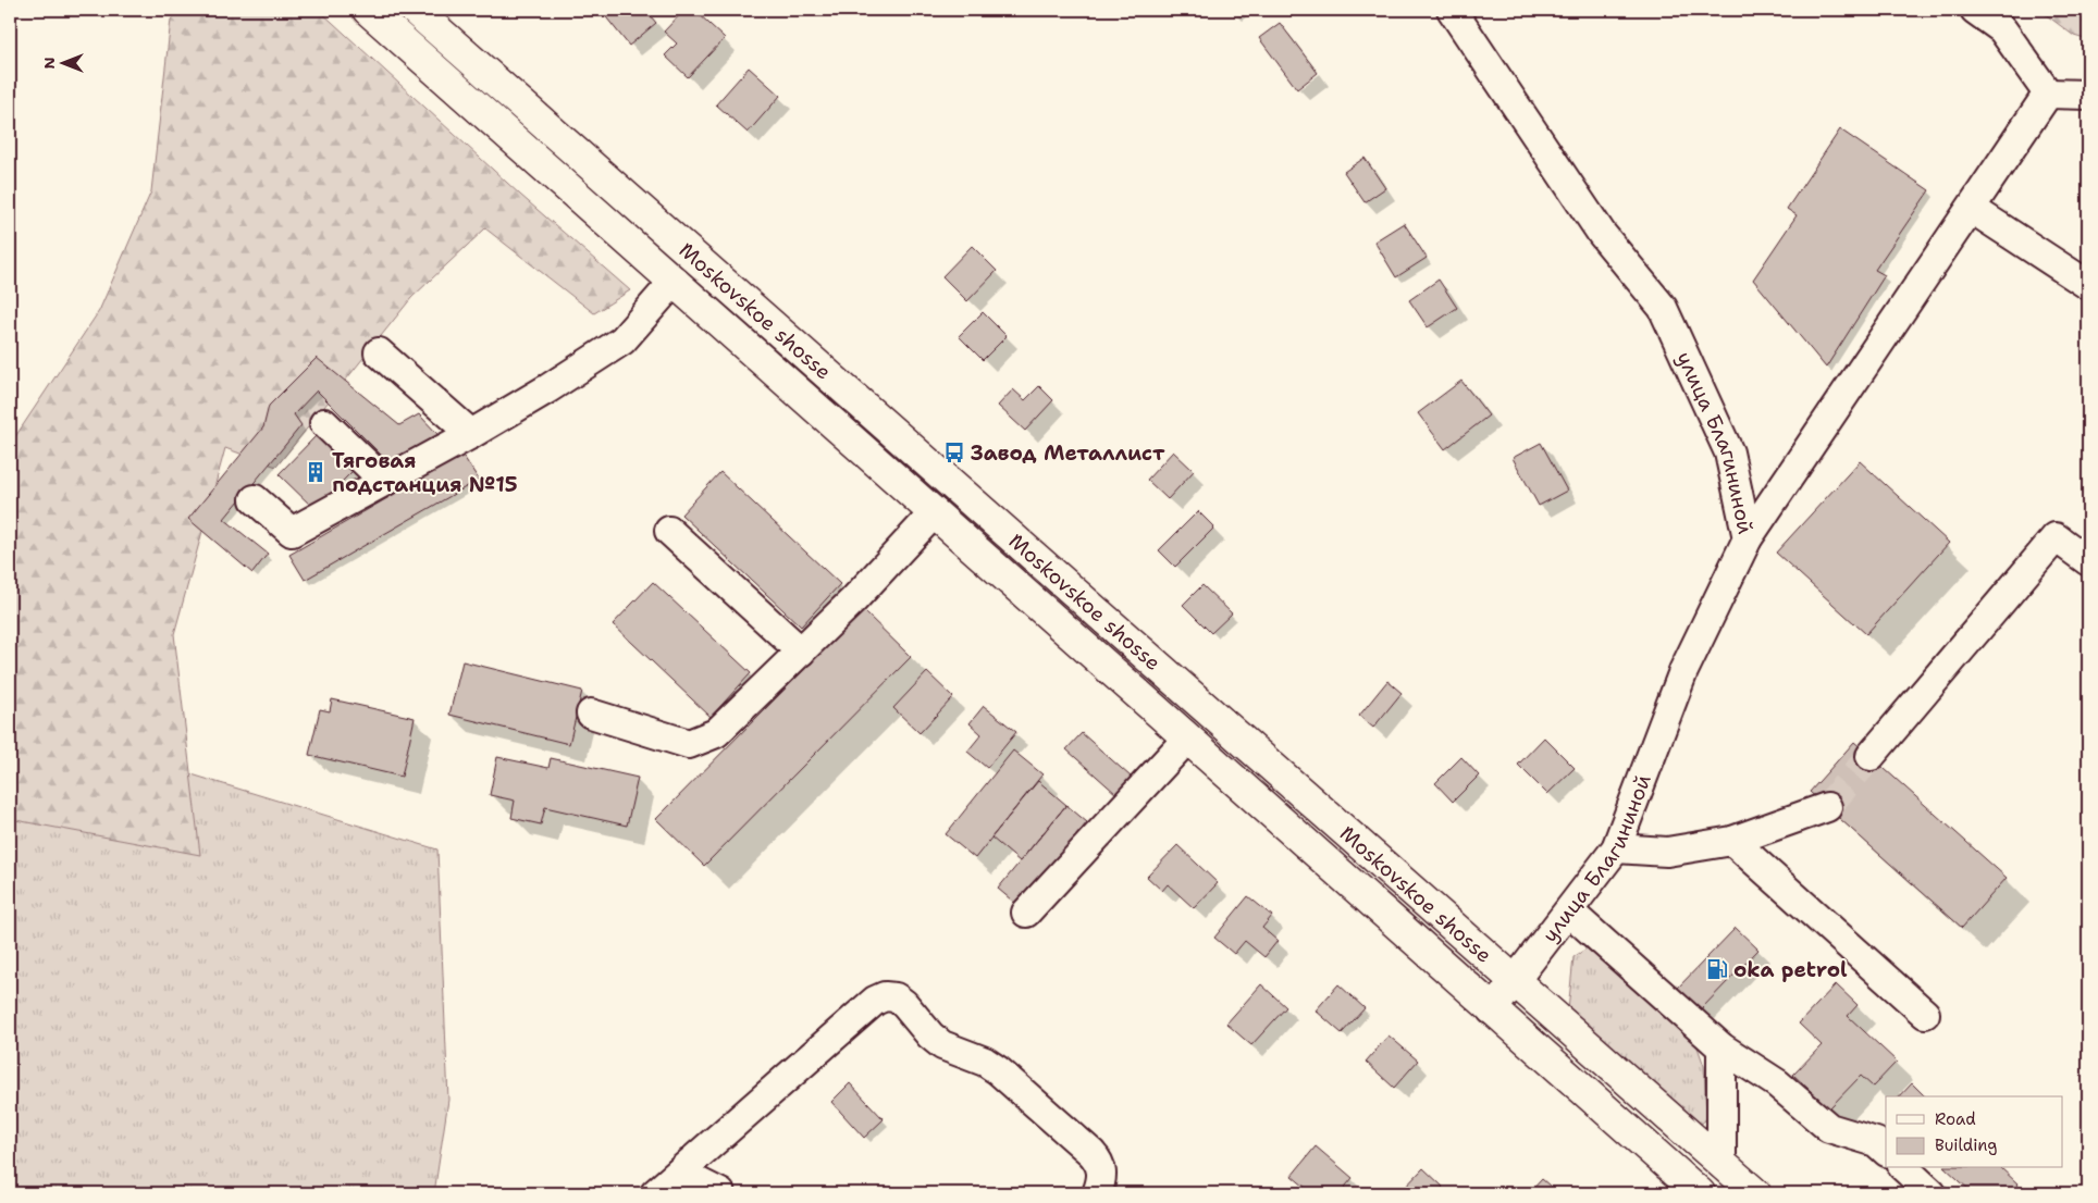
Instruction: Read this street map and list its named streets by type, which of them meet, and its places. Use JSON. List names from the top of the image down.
{
  "streets": {
    "main road": ["Moskovskoe shosse"],
    "street": ["улица Благининой"]
  },
  "crossings": [
    ["Moskovskoe shosse", "улица Благининой"]
  ],
  "places": {
    "bus stop": ["Завод Металлист"],
    "building": ["Тяговая подстанция №15"],
    "fuel station": ["oka petrol"]
  },
  "legend": ["Road", "Building"],
  "north": "left"
}
